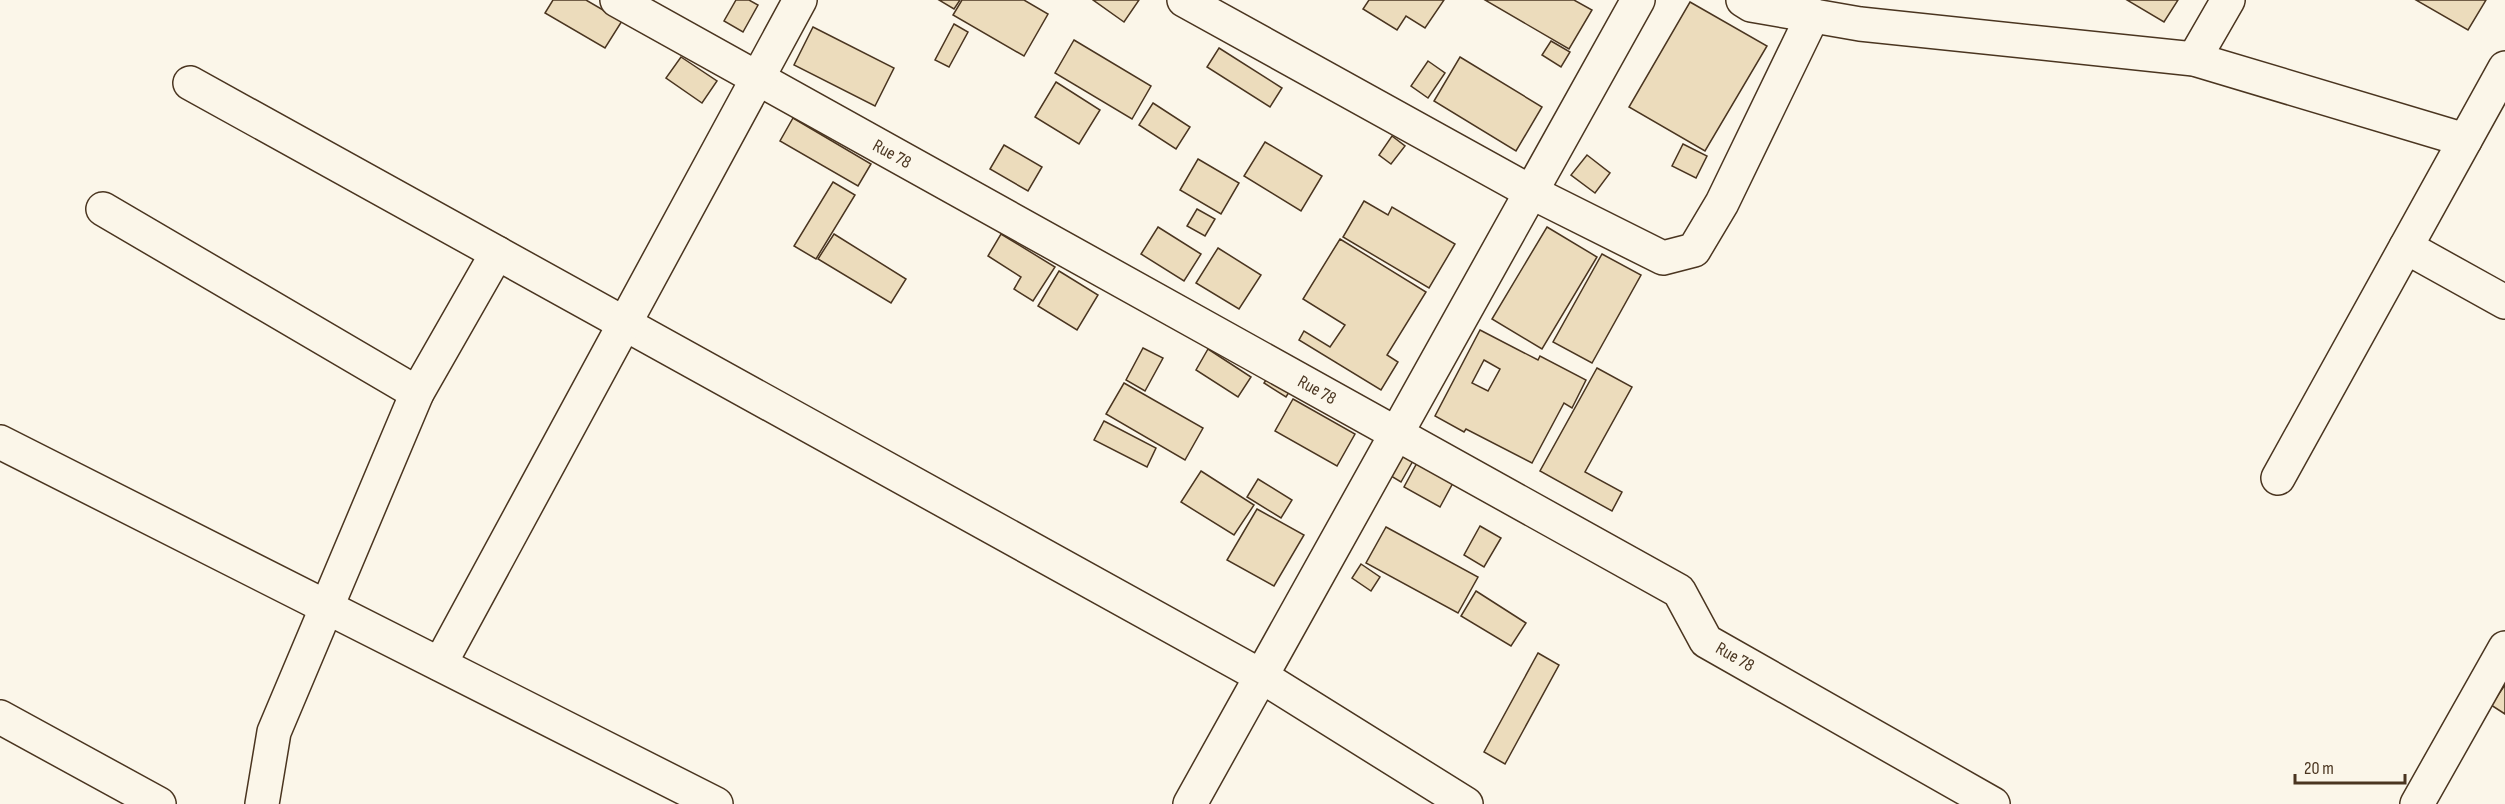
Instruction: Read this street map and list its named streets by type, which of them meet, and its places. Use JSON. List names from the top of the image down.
{
  "streets": {
    "street": ["Rue 78"]
  },
  "scale_bar": "20 m"
}
